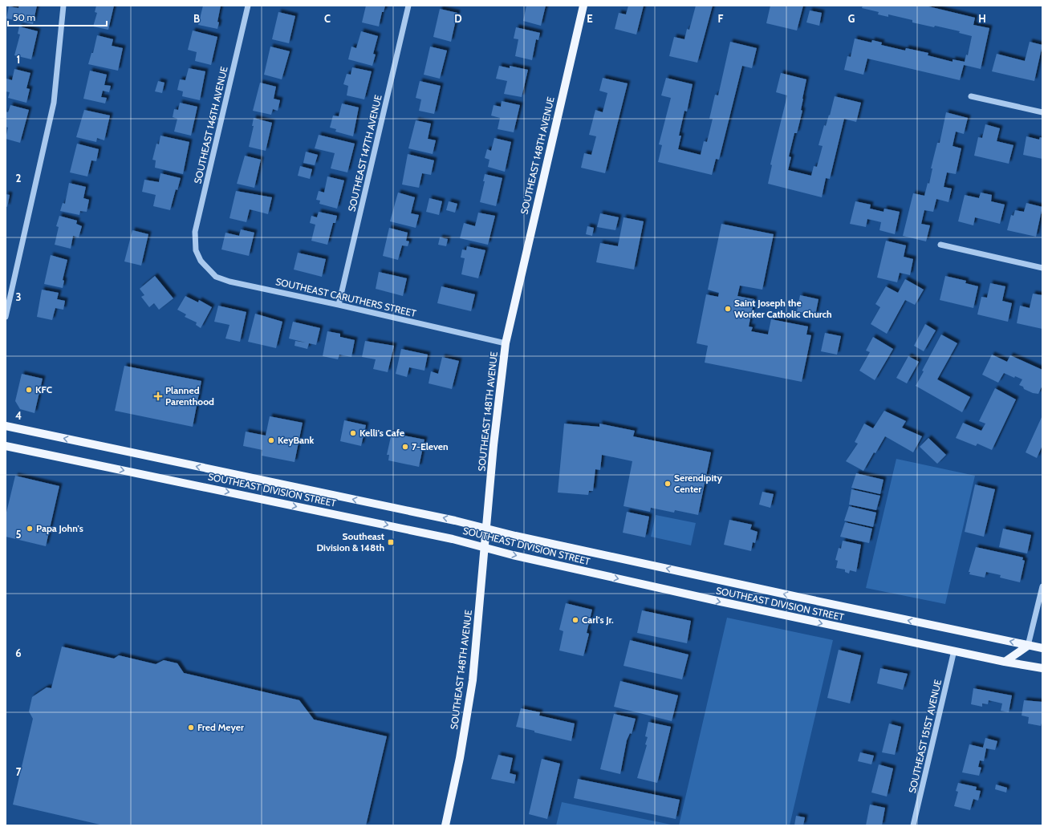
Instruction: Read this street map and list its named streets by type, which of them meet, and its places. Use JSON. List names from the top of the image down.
{
  "streets": {
    "main road": ["SOUTHEAST 148TH AVENUE", "SOUTHEAST DIVISION STREET"],
    "street": [
      "SOUTHEAST 146TH AVENUE",
      "SOUTHEAST 147TH AVENUE",
      "SOUTHEAST CARUTHERS STREET",
      "SOUTHEAST 151ST AVENUE"
    ]
  },
  "crossings": [
    ["SOUTHEAST 146TH AVENUE", "SOUTHEAST CARUTHERS STREET"],
    ["SOUTHEAST 147TH AVENUE", "SOUTHEAST CARUTHERS STREET"],
    ["SOUTHEAST 148TH AVENUE", "SOUTHEAST CARUTHERS STREET"],
    ["SOUTHEAST 148TH AVENUE", "SOUTHEAST DIVISION STREET"],
    ["SOUTHEAST DIVISION STREET", "SOUTHEAST 151ST AVENUE"]
  ],
  "places": {
    "other": [
      "Saint Joseph the Worker Catholic Church",
      "KFC",
      "Kelli's Cafe",
      "KeyBank",
      "7-Eleven",
      "Serendipity Center",
      "Papa John's",
      "Carl's Jr.",
      "Fred Meyer"
    ],
    "health": ["Planned Parenthood"],
    "transit": ["Southeast Division & 148th"]
  },
  "scale_bar": "50 m",
  "grid": {
    "columns": [
      "B",
      "C",
      "D",
      "E",
      "F",
      "G",
      "H"
    ],
    "rows": [
      "1",
      "2",
      "3",
      "4",
      "5",
      "6",
      "7"
    ]
  }
}
